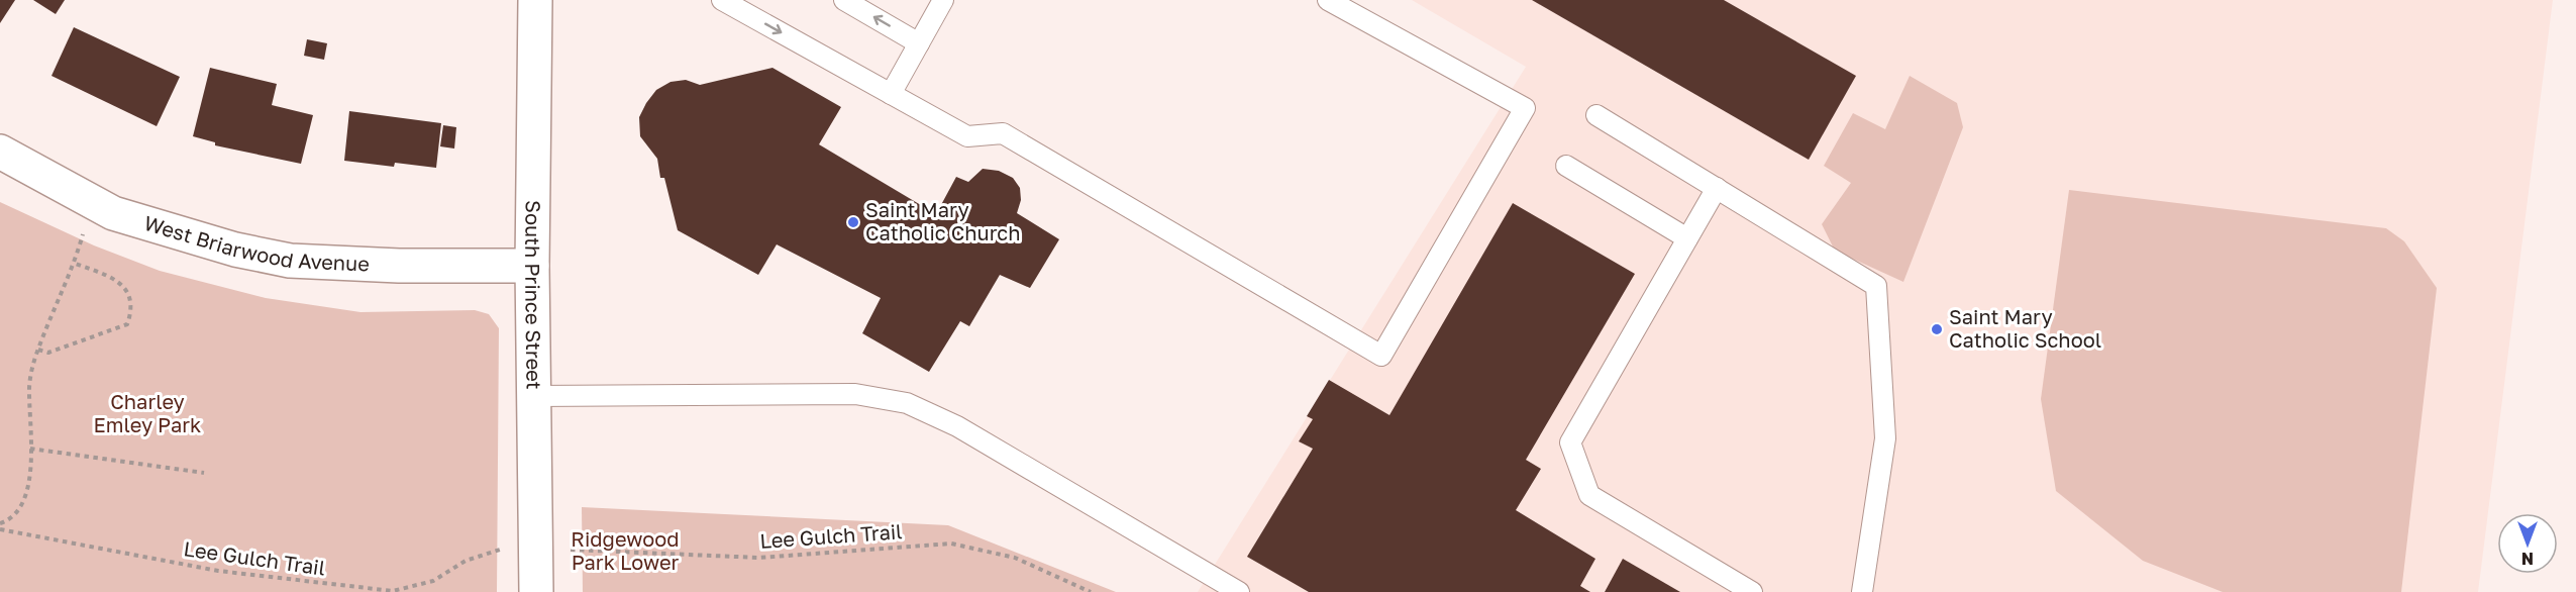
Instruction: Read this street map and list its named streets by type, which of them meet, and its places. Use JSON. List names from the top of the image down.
{
  "streets": {
    "street": ["West Briarwood Avenue", "South Prince Street"],
    "path": ["Lee Gulch Trail"]
  },
  "crossings": [
    ["West Briarwood Avenue", "South Prince Street"]
  ],
  "parks": ["Charley Emley Park", "Ridgewood Park Lower"],
  "places": ["Saint Mary Catholic Church", "Saint Mary Catholic School"],
  "north": "bottom"
}
